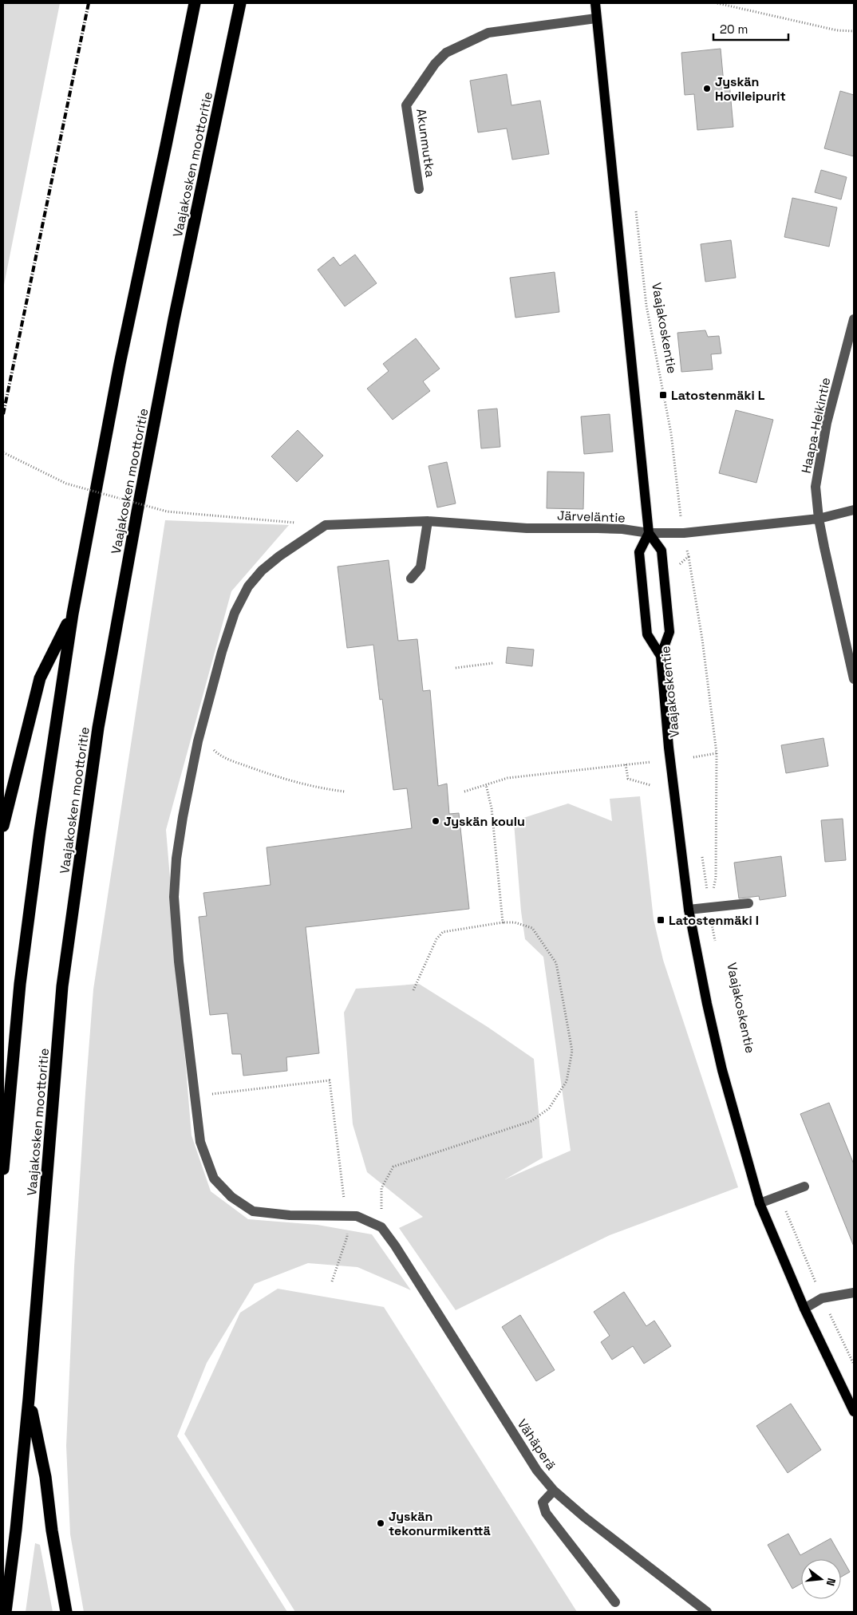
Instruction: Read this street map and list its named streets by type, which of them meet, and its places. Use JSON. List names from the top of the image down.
{
  "streets": {
    "highway": ["Vaajakosken moottoritie"],
    "main road": ["Vaajakoskentie"],
    "street": [
      "Akunmutka",
      "Haapa-Heikintie",
      "Järveläntie",
      "Vähäperä"
    ]
  },
  "crossings": [
    ["Vaajakoskentie", "Järveläntie"],
    ["Haapa-Heikintie", "Järveläntie"]
  ],
  "places": {
    "other": ["Jyskän Hovileipurit", "Jyskän koulu", "Jyskän tekonurmikenttä"],
    "transit": ["Latostenmäki L", "Latostenmäki I"]
  },
  "scale_bar": "20 m",
  "north": "right"
}
